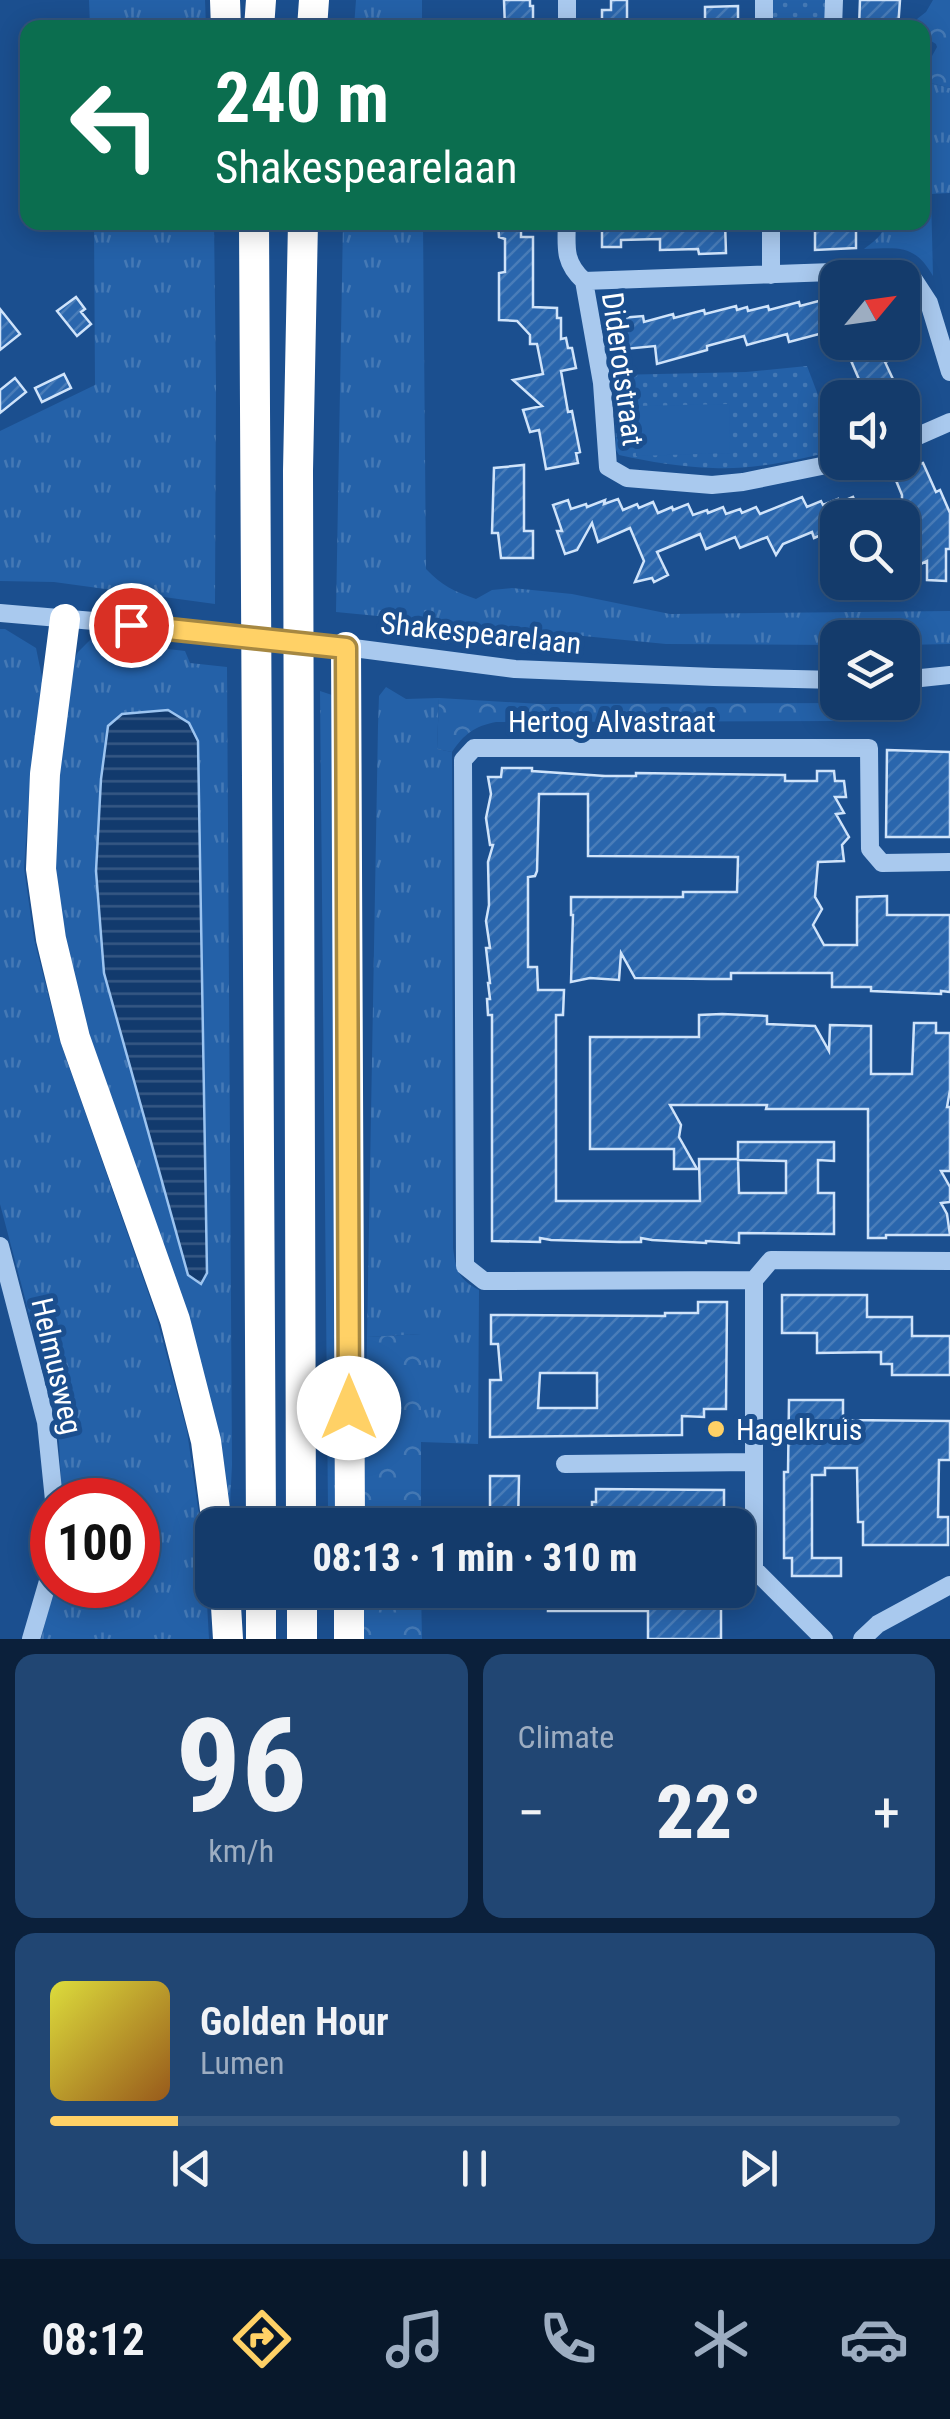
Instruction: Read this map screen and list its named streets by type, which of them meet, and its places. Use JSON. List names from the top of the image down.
{
  "streets": {
    "street": [
      "Diderotstraat",
      "Shakespearelaan",
      "Hertog Alvastraat",
      "Helmusweg"
    ]
  },
  "places": ["Hagelkruis"],
  "north": "top right",
  "page": {
    "turn": ["240 m", "Shakespearelaan"],
    "limit": "100",
    "trip": "08:13 · 1 min · 310 m",
    "tile": [
      ["96", "km/h"],
      "Climate"
    ],
    "heat": ["−", "22°", "+"],
    "song": ["Golden Hour", "Lumen"],
    "tabs": "08:12"
  }
}
